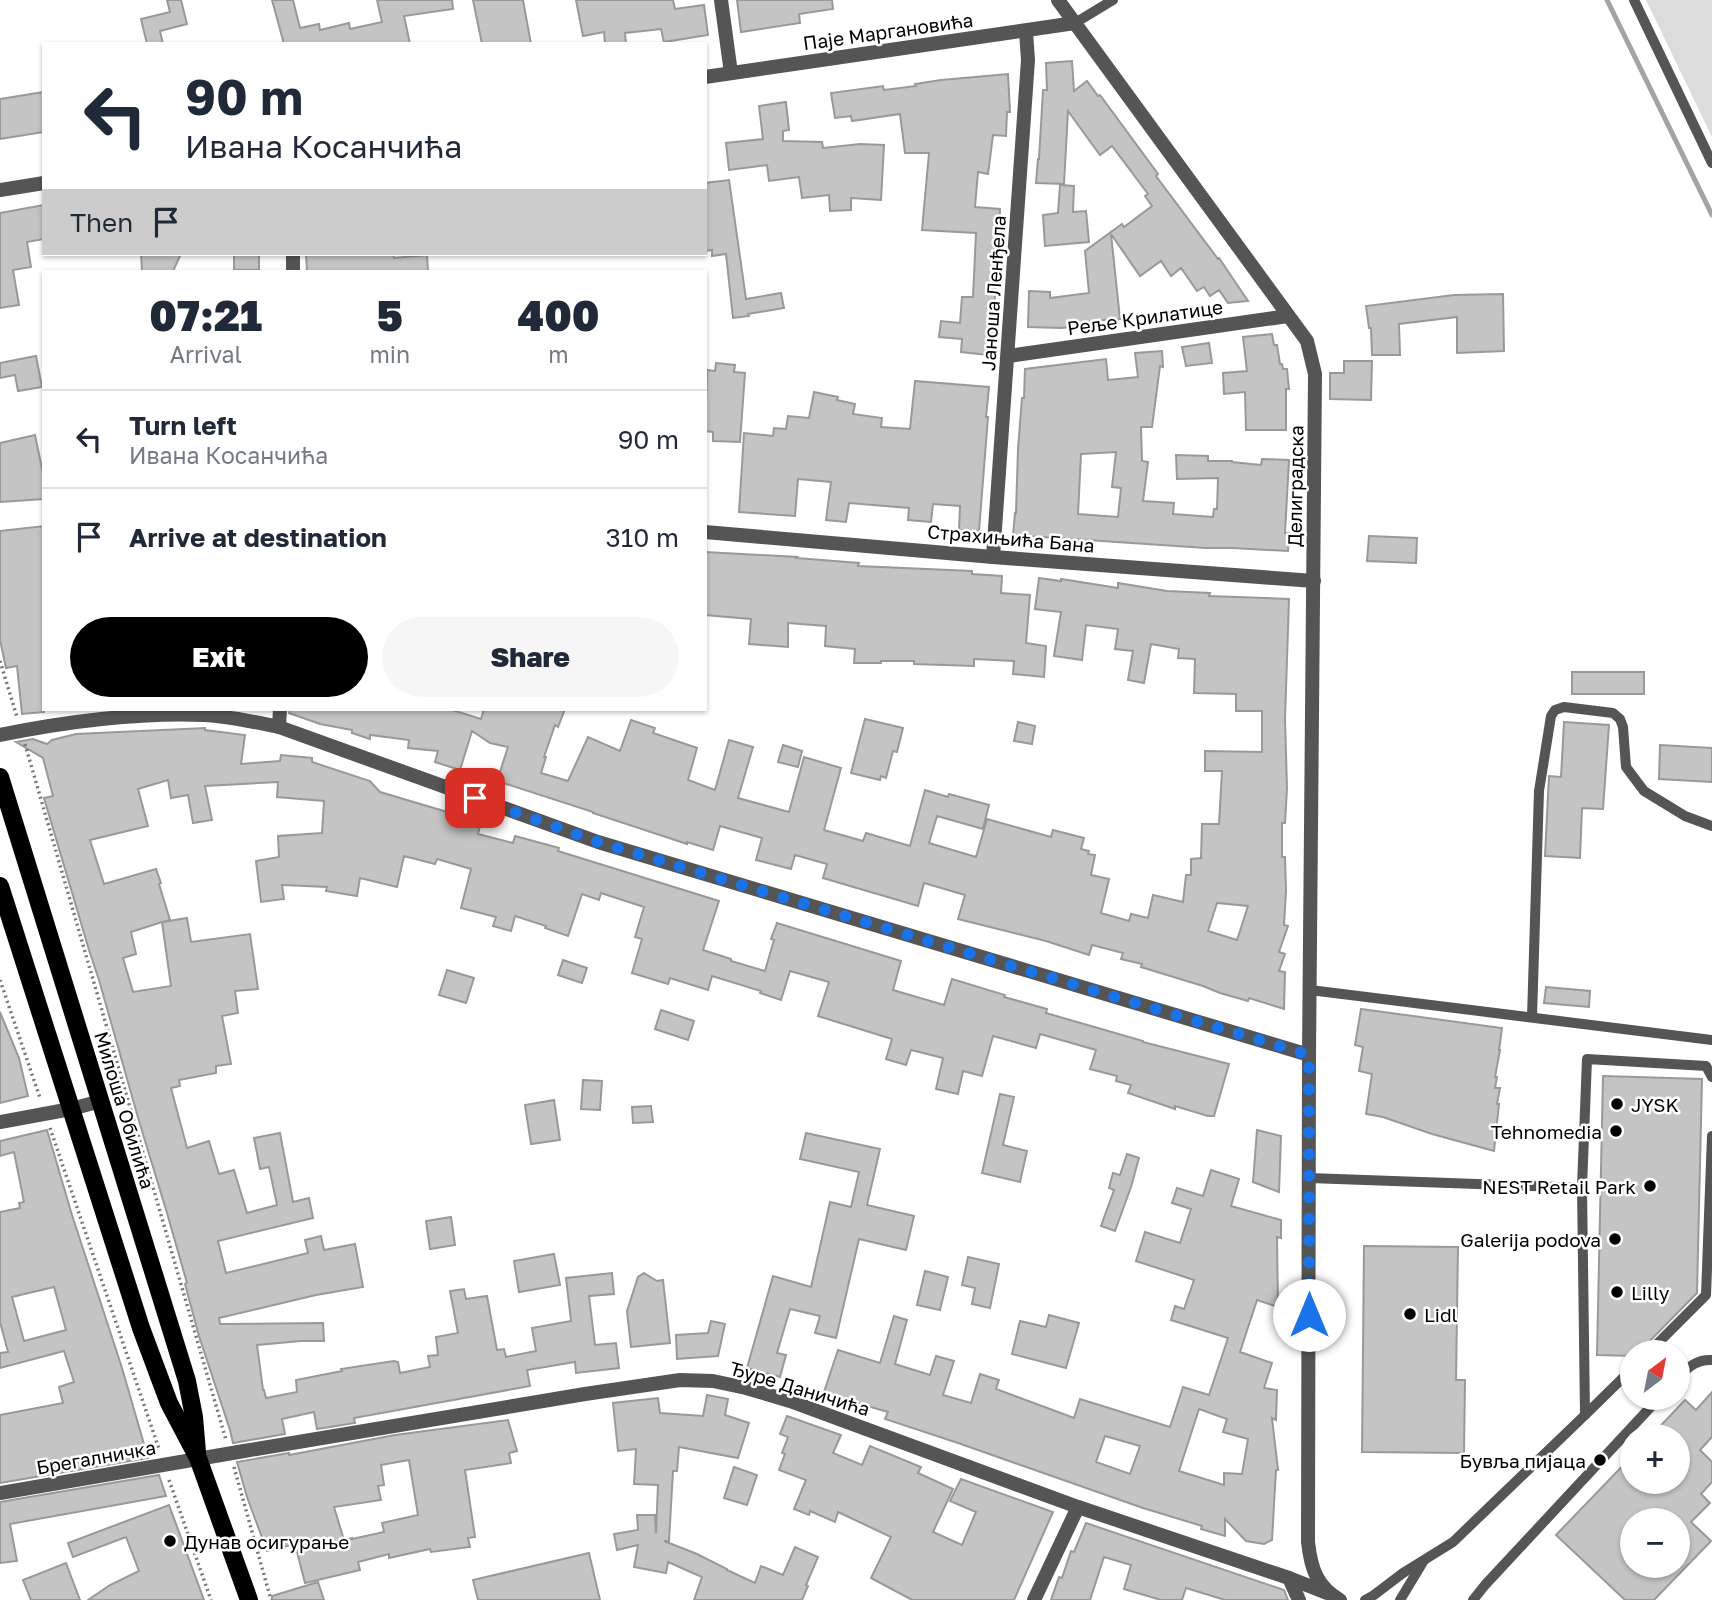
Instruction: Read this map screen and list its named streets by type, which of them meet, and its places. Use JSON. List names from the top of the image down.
{
  "streets": {
    "main road": ["Милоша Обилића"],
    "street": [
      "Паје Маргановића",
      "Јаноша Ленђела",
      "Реље Крилатице",
      "Делиградска",
      "Страхињића Бана",
      "Ђуре Даничића",
      "Брегалничка"
    ]
  },
  "crossings": [
    ["Паје Маргановића", "Јаноша Ленђела"],
    ["Паје Маргановића", "Делиградска"],
    ["Јаноша Ленђела", "Реље Крилатице"],
    ["Јаноша Ленђела", "Страхињића Бана"],
    ["Реље Крилатице", "Делиградска"],
    ["Делиградска", "Страхињића Бана"],
    ["Милоша Обилића", "Ђуре Даничића"],
    ["Милоша Обилића", "Брегалничка"],
    ["Ђуре Даничића", "Брегалничка"]
  ],
  "places": [
    "JYSK",
    "Tehnomedia",
    "NEST Retail Park",
    "Galerija podova",
    "Lilly",
    "Lidl",
    "Бувља пијаца",
    "Дунав осигурање"
  ],
  "north": "top right",
  "page": {
    "turn": ["90 m", "Ивана Косанчића"],
    "then": "Then",
    "eta": [
      "07:21",
      "Arrival",
      "5",
      "min",
      "400",
      "m"
    ],
    "list": [
      {
        "name": "Turn left",
        "note": "Ивана Косанчића",
        "value": "90 m"
      },
      {
        "name": "Arrive at destination",
        "value": "310 m"
      }
    ],
    "buttons": ["Exit", "Share"],
    "map_buttons": ["+", "−"]
  }
}
